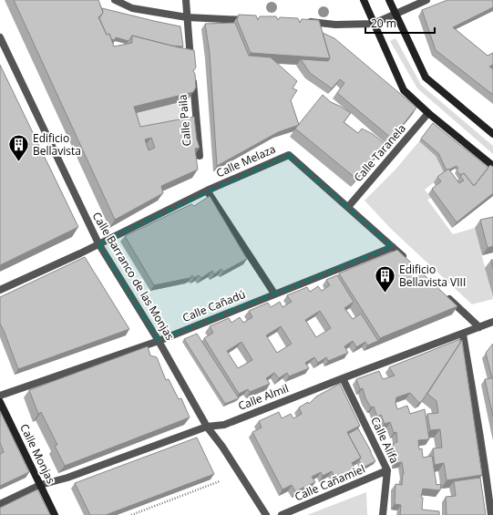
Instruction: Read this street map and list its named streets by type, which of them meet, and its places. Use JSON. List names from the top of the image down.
{
  "streets": {
    "street": [
      "Calle Paila",
      "Calle Taranela",
      "Calle Melaza",
      "Calle Barranco de las Monjas",
      "Calle Cañadú",
      "Calle Almil",
      "Calle Alifa",
      "Calle Monjas",
      "Calle Cañamiel"
    ]
  },
  "crossings": [
    ["Calle Taranela", "Calle Melaza"],
    ["Calle Melaza", "Calle Barranco de las Monjas"],
    ["Calle Melaza", "Calle Cañadú"],
    ["Calle Barranco de las Monjas", "Calle Cañadú"],
    ["Calle Barranco de las Monjas", "Calle Almil"],
    ["Calle Almil", "Calle Alifa"],
    ["Calle Almil", "Calle Monjas"],
    ["Calle Alifa", "Calle Cañamiel"]
  ],
  "places": {
    "building": ["Edificio Bellavista", "Edificio Bellavista VIII"]
  },
  "scale_bar": "20 m"
}
